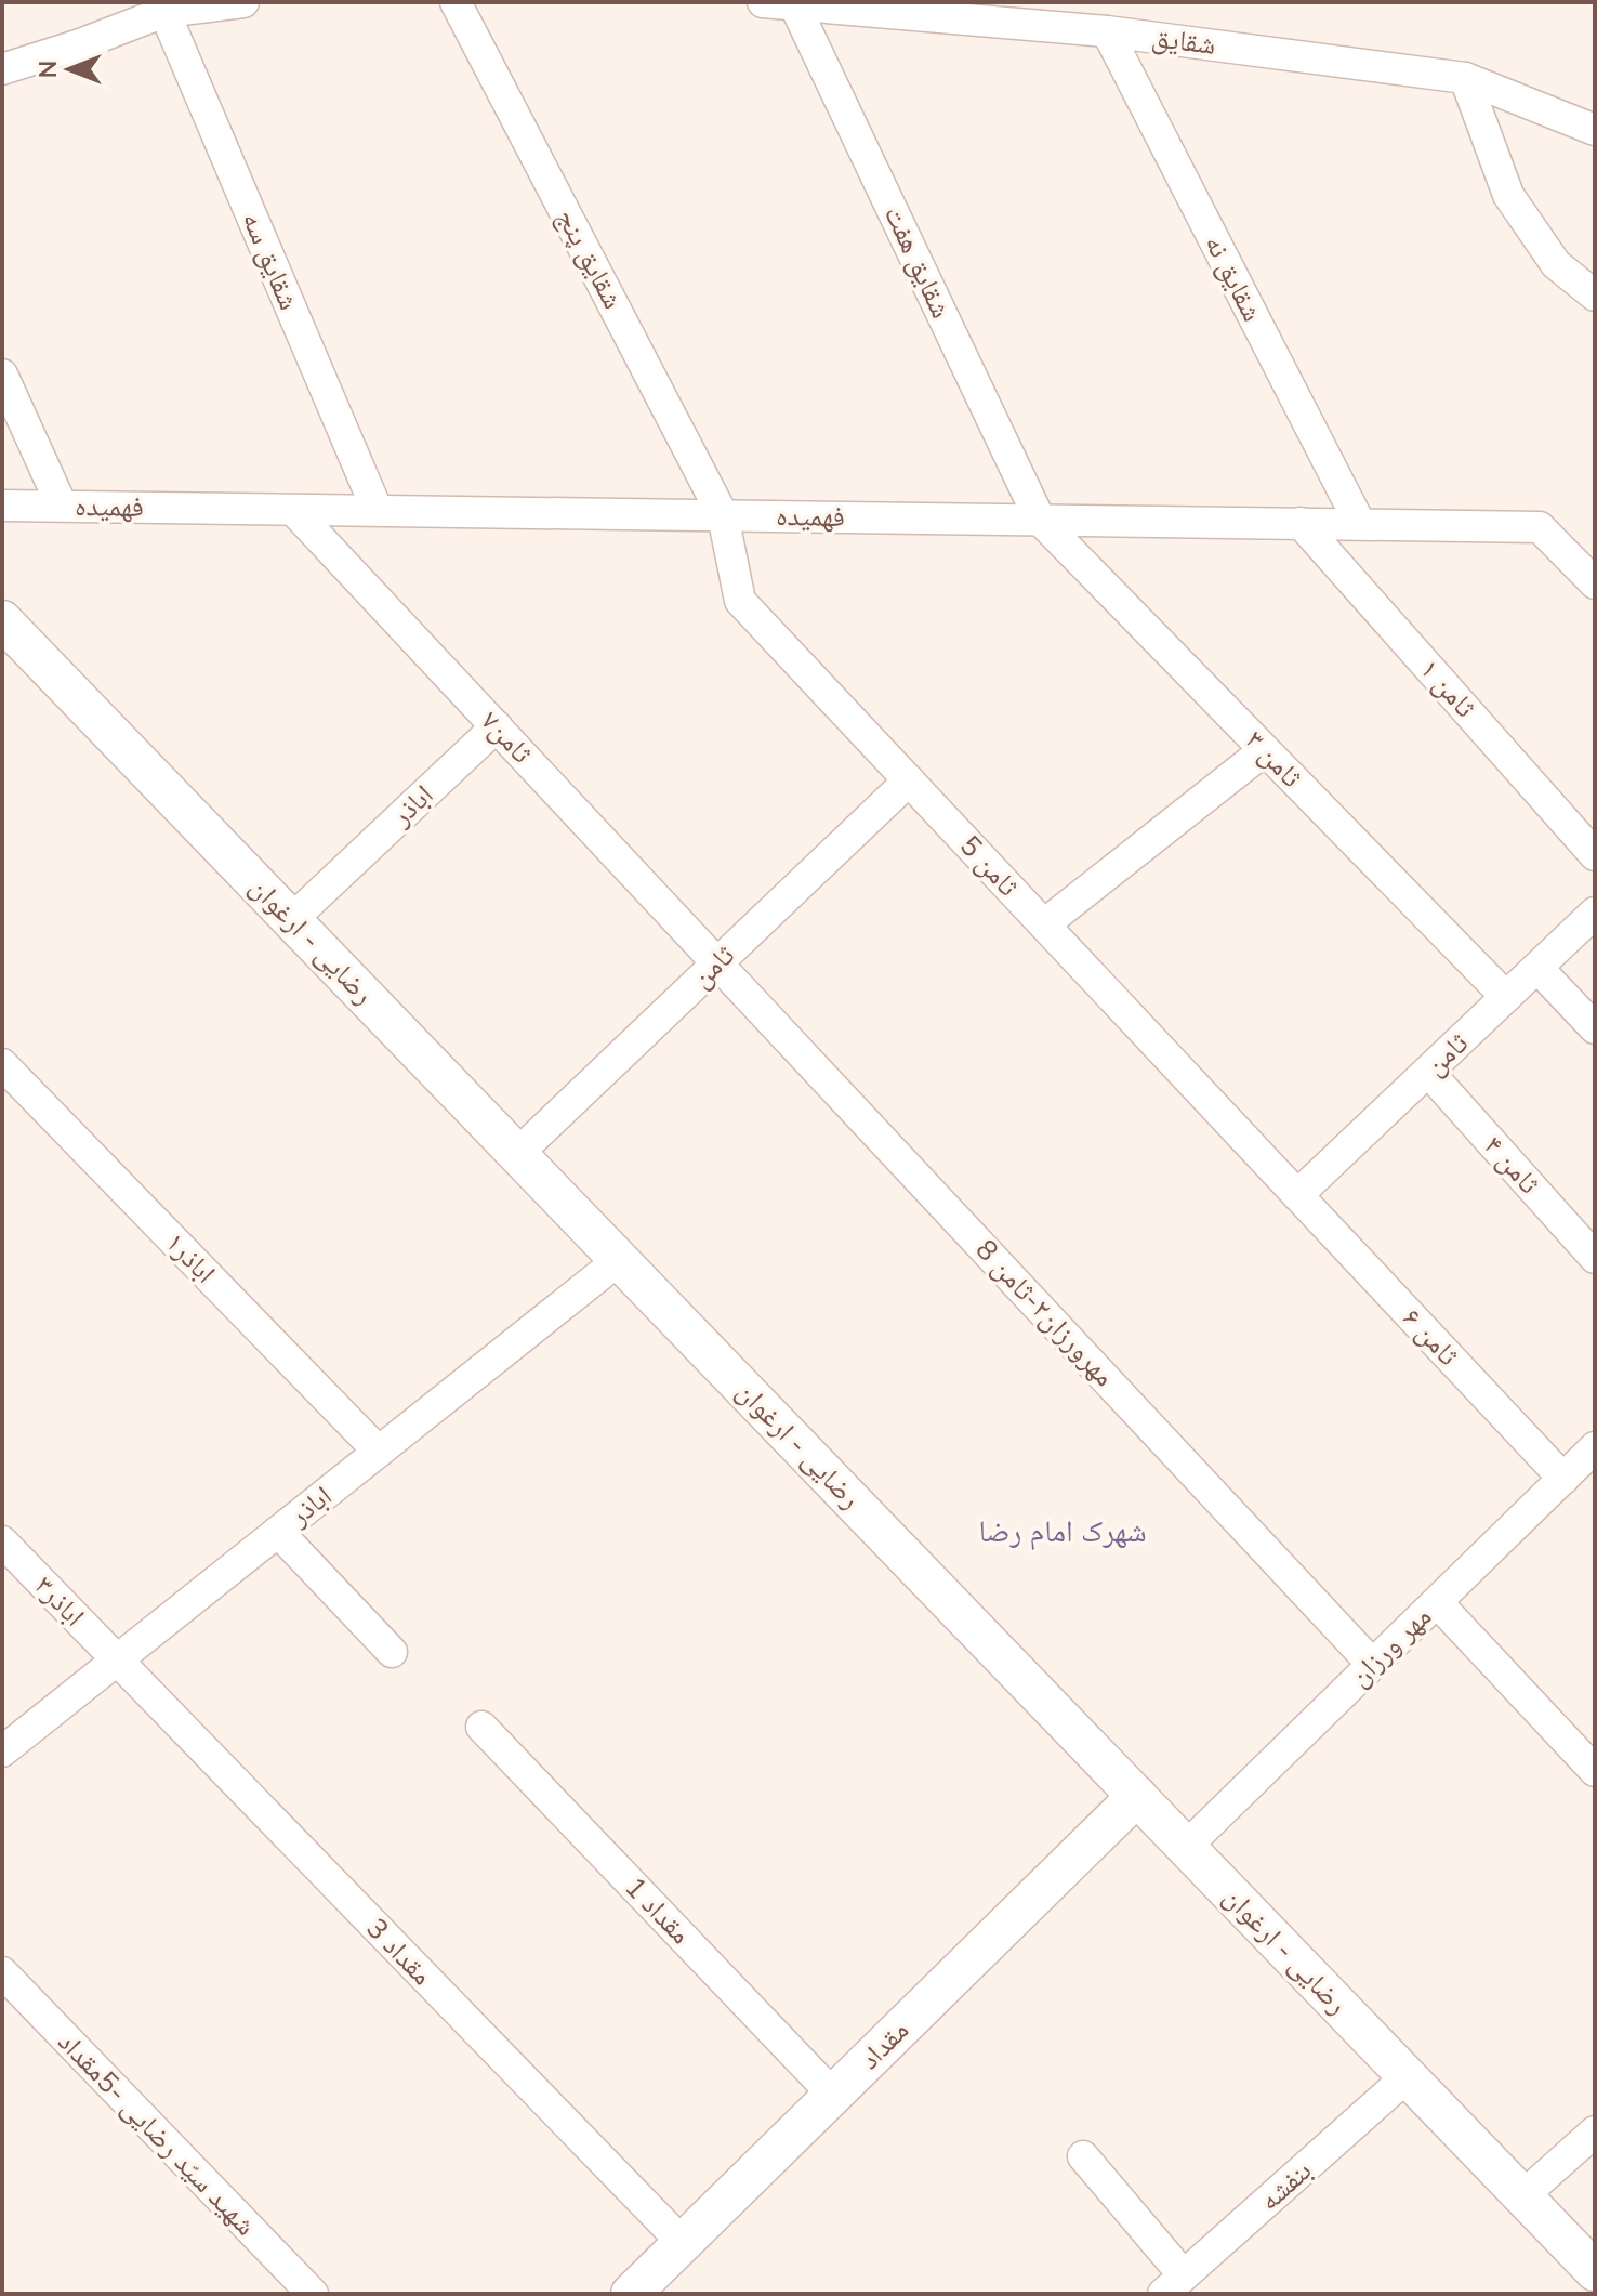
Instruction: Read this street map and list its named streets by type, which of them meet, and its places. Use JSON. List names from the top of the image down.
{
  "streets": {
    "street": [
      "شقایق",
      "شقایق پنج",
      "شقایق سه",
      "شقایق هفت",
      "شقایق نه",
      "فهمیده",
      "ثامن ۱",
      "ثامن۷",
      "ثامن ۳",
      "اباذر",
      "ثامن 5",
      "رضایی - ارغوان",
      "ثامن",
      "ثامن ۴",
      "اباذر۱",
      "مهرورزان۲-ثامن 8",
      "ثامن ۶",
      "اباذر۳",
      "مهر ورزان",
      "مقداد 1",
      "مقداد 3",
      "مقداد",
      "شهید سیّد‌ رضایی -5مقداد",
      "بنفشه"
    ]
  },
  "crossings": [
    ["شقایق", "شقایق هفت"],
    ["شقایق", "شقایق نه"],
    ["شقایق پنج", "فهمیده"],
    ["شقایق پنج", "ثامن 5"],
    ["شقایق سه", "فهمیده"],
    ["شقایق هفت", "فهمیده"],
    ["شقایق هفت", "ثامن ۳"],
    ["شقایق نه", "فهمیده"],
    ["فهمیده", "ثامن ۱"],
    ["فهمیده", "ثامن۷"],
    ["فهمیده", "ثامن ۳"],
    ["فهمیده", "ثامن 5"],
    ["ثامن۷", "اباذر"],
    ["ثامن۷", "ثامن"],
    ["ثامن۷", "مهرورزان۲-ثامن 8"],
    ["ثامن ۳", "ثامن"],
    ["اباذر", "رضایی - ارغوان"],
    ["اباذر", "اباذر۱"],
    ["اباذر", "اباذر۳"],
    ["اباذر", "مقداد 3"],
    ["ثامن 5", "ثامن"],
    ["ثامن 5", "ثامن ۶"],
    ["رضایی - ارغوان", "ثامن"],
    ["رضایی - ارغوان", "مهر ورزان"],
    ["رضایی - ارغوان", "مقداد"],
    ["رضایی - ارغوان", "بنفشه"],
    ["ثامن", "ثامن ۴"],
    ["ثامن", "مهرورزان۲-ثامن 8"],
    ["ثامن", "ثامن ۶"],
    ["مهرورزان۲-ثامن 8", "مهر ورزان"],
    ["ثامن ۶", "مهر ورزان"],
    ["اباذر۳", "مقداد 3"],
    ["مقداد 1", "مقداد"],
    ["مقداد 3", "مقداد"]
  ],
  "districts": ["شهرک امام رضا"],
  "north": "left"
}
